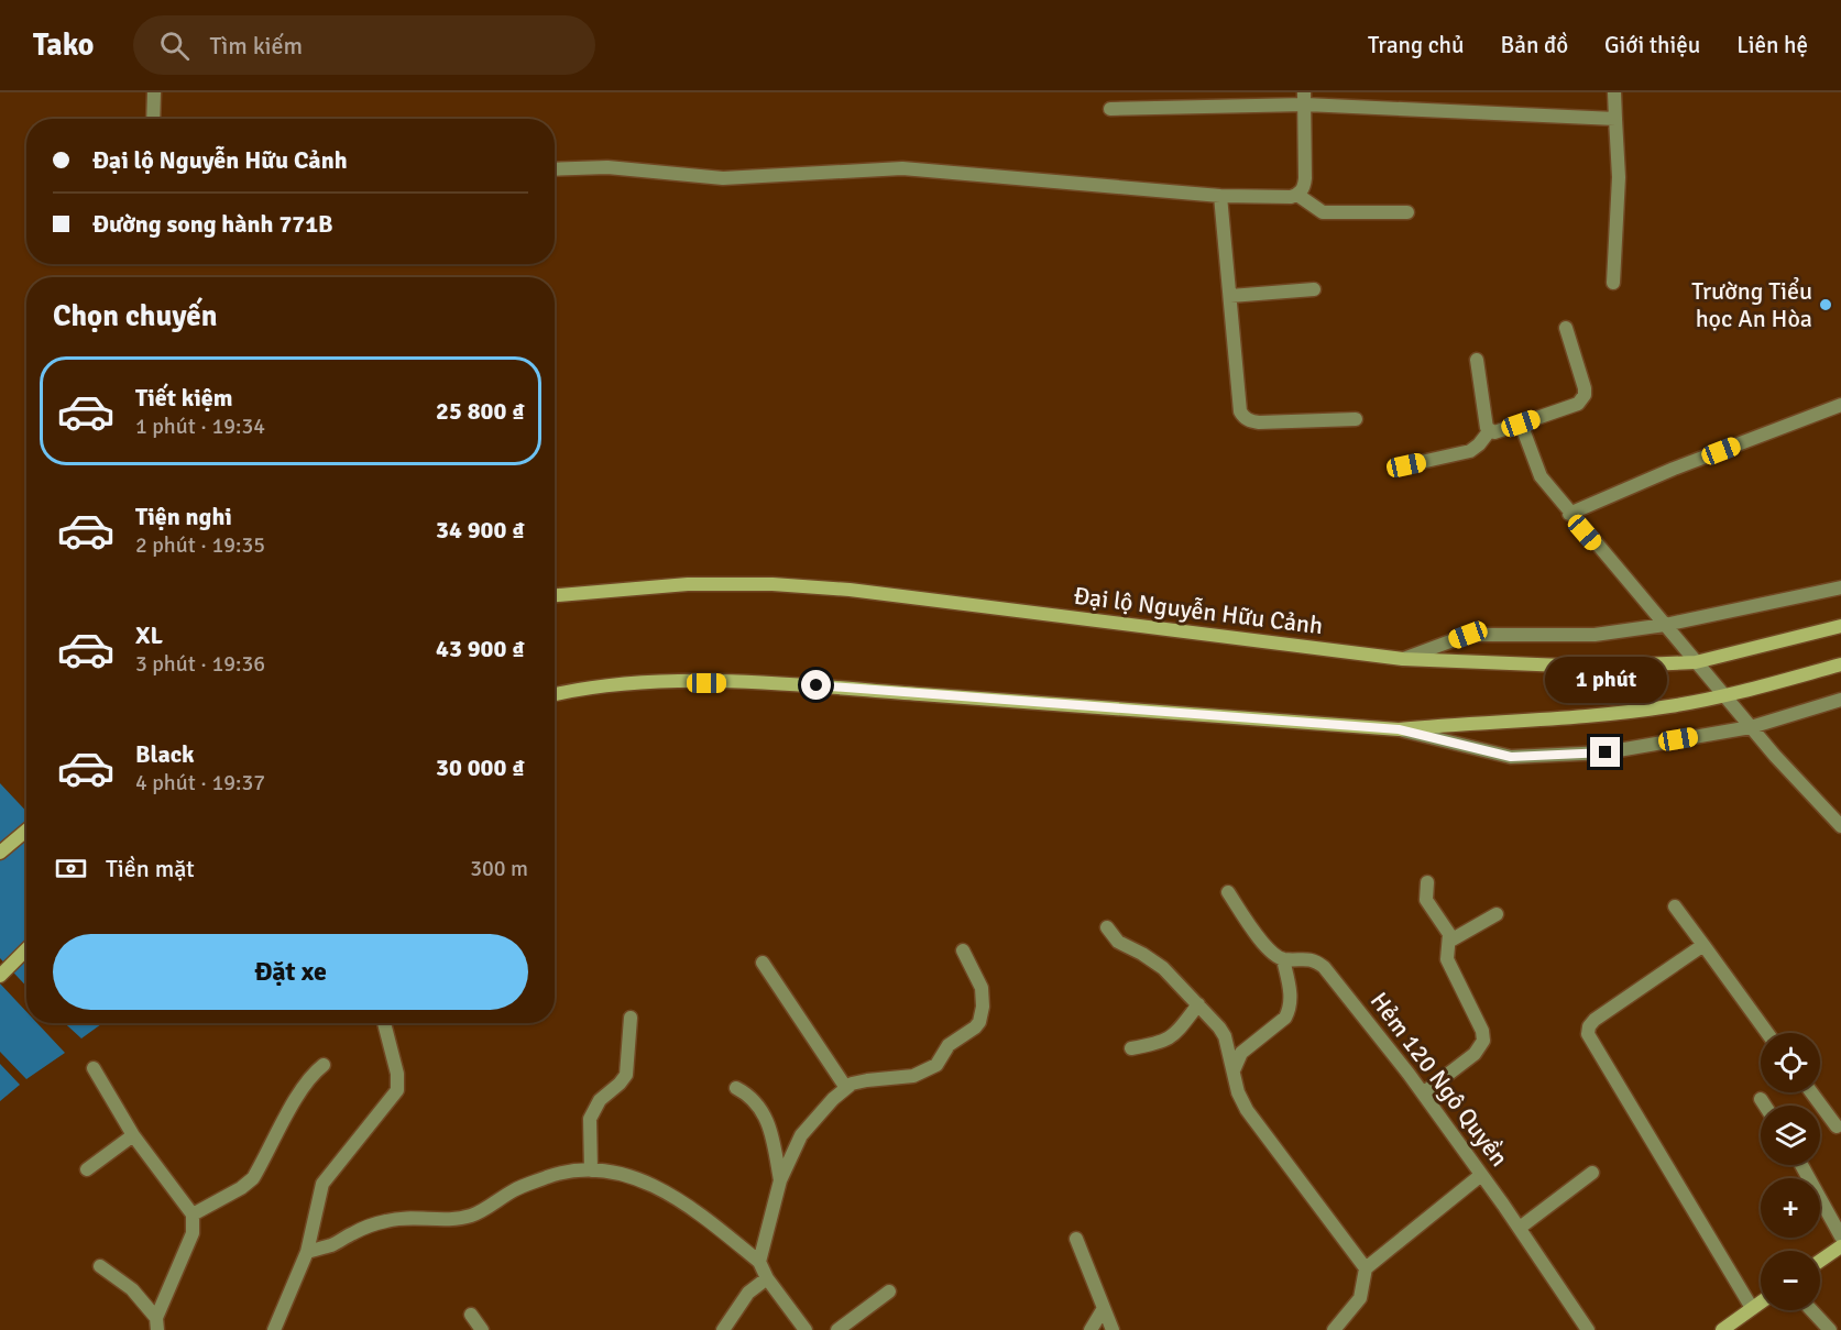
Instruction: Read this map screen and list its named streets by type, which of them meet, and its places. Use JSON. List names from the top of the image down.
{
  "streets": {
    "main road": ["Đại lộ Nguyễn Hữu Cảnh"],
    "street": ["Hẻm 120 Ngô Quyền"]
  },
  "places": ["Trường Tiểu học An Hòa"],
  "page": {
    "header": "Tako",
    "search": "Tìm kiếm",
    "nav": [
      "Trang chủ",
      "Bản đồ",
      "Giới thiệu",
      "Liên hệ"
    ],
    "banner": ["Đại lộ Nguyễn Hữu Cảnh", "Đường song hành 771B"],
    "heading": "Chọn chuyến",
    "list": [
      {
        "name": "Tiết kiệm",
        "note": "1 phút · 19:34",
        "value": "25 800 ₫"
      },
      {
        "name": "Tiện nghi",
        "note": "2 phút · 19:35",
        "value": "34 900 ₫"
      },
      {
        "name": "XL",
        "note": "3 phút · 19:36",
        "value": "43 900 ₫"
      },
      {
        "name": "Black",
        "note": "4 phút · 19:37",
        "value": "30 000 ₫"
      }
    ],
    "bubble": "1 phút",
    "pay": ["Tiền mặt", "300 m"],
    "buttons": "Đặt xe",
    "map_buttons": ["+", "−"]
  }
}
